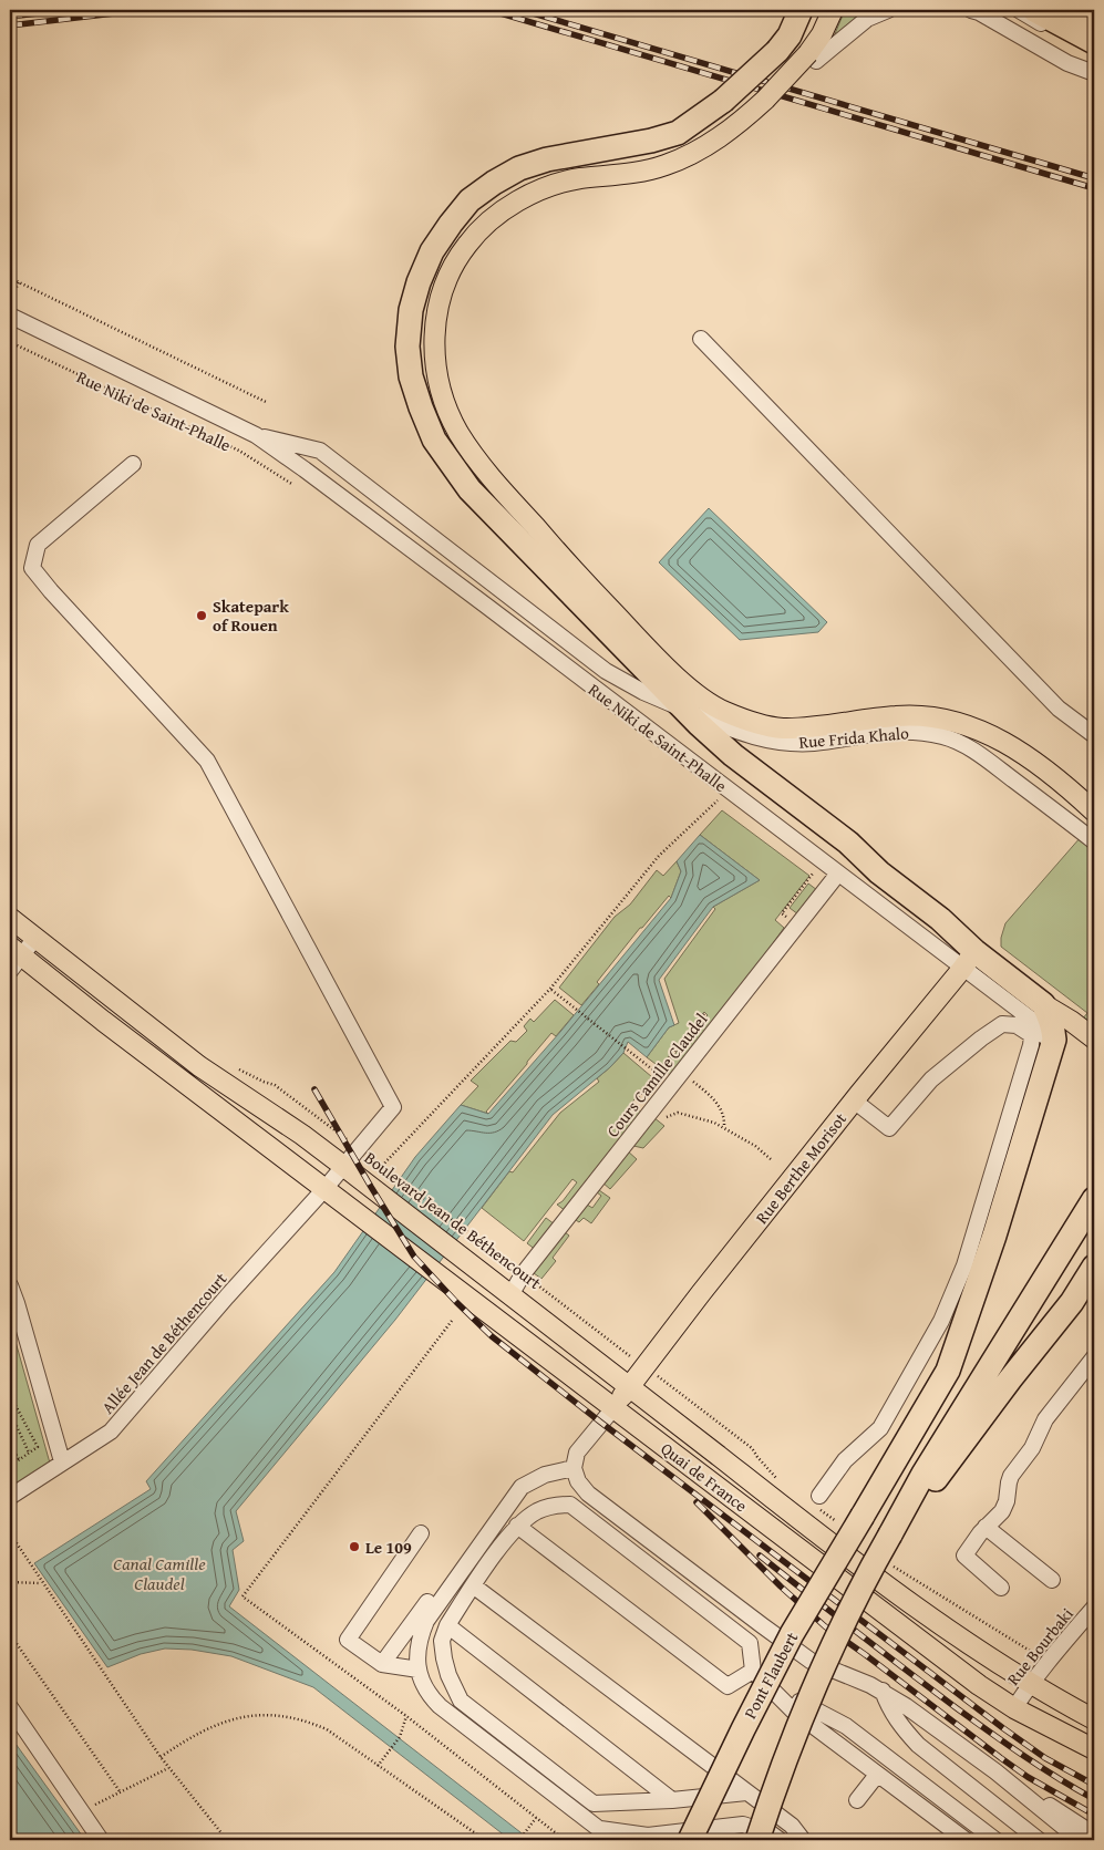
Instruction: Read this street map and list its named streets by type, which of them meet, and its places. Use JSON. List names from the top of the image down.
{
  "streets": {
    "highway": ["Pont Flaubert"],
    "main road": ["Rue Berthe Morisot", "Boulevard Jean de Béthencourt", "Quai de France"],
    "street": [
      "Rue Niki de Saint-Phalle",
      "Rue Frida Khalo",
      "Cours Camille Claudel",
      "Allée Jean de Béthencourt",
      "Rue Bourbaki"
    ]
  },
  "crossings": [
    ["Rue Niki de Saint-Phalle", "Rue Frida Khalo"],
    ["Rue Niki de Saint-Phalle", "Rue Berthe Morisot"],
    ["Rue Niki de Saint-Phalle", "Pont Flaubert"],
    ["Cours Camille Claudel", "Boulevard Jean de Béthencourt"],
    ["Cours Camille Claudel", "Quai de France"],
    ["Rue Berthe Morisot", "Quai de France"],
    ["Boulevard Jean de Béthencourt", "Allée Jean de Béthencourt"],
    ["Boulevard Jean de Béthencourt", "Quai de France"],
    ["Allée Jean de Béthencourt", "Quai de France"],
    ["Quai de France", "Rue Bourbaki"]
  ],
  "water": ["Canal Camille Claudel"],
  "places": ["Skatepark of Rouen", "Le 109"]
}
